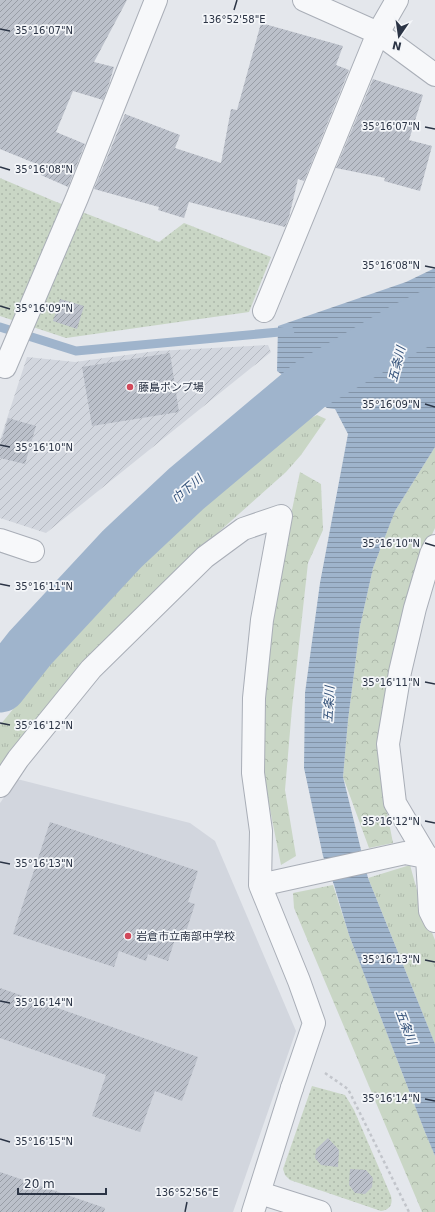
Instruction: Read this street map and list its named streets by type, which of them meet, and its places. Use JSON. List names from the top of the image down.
{
  "water": ["五条川", "巾下川"],
  "places": ["藤島ポンプ場", "岩倉市立南部中学校"],
  "scale_bar": "20 m",
  "north": "bottom",
  "coordinates": [
    "136°52'58\"E",
    "35°16'07\"N",
    "35°16'08\"N",
    "35°16'09\"N",
    "35°16'10\"N",
    "35°16'11\"N",
    "35°16'12\"N",
    "35°16'13\"N",
    "35°16'14\"N",
    "35°16'15\"N",
    "136°52'56\"E"
  ]
}
